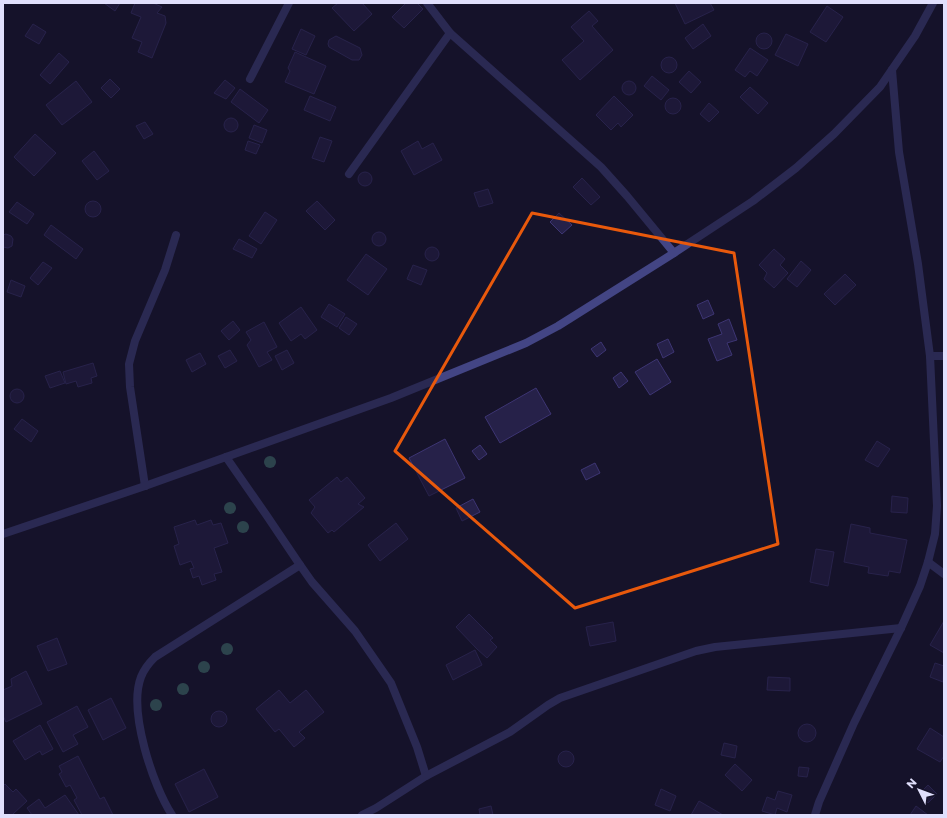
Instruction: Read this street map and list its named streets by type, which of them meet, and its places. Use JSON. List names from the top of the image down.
{
  "north": "top left"
}
